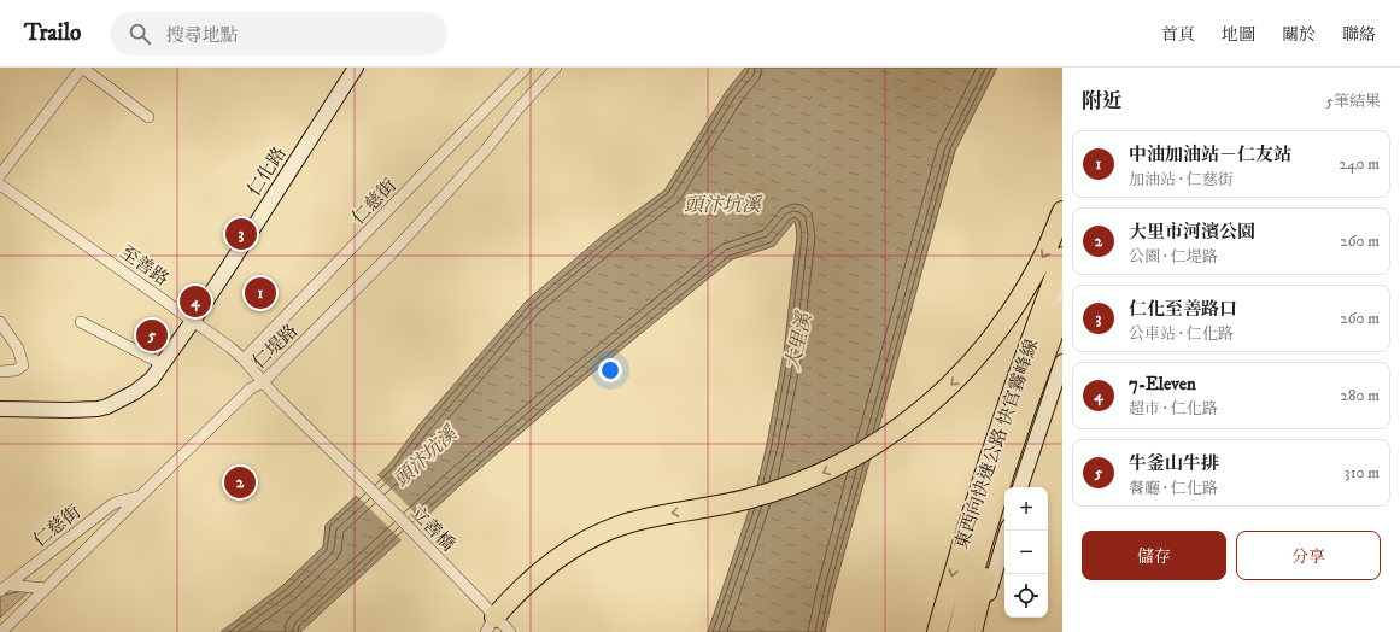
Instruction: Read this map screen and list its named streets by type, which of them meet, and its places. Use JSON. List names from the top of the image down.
{
  "streets": {
    "highway": ["東西向快速公路 快官霧峰線"],
    "street": [
      "仁化路",
      "仁慈街",
      "至善路",
      "仁堤路",
      "立善橋"
    ]
  },
  "crossings": [
    ["仁化路", "至善路"],
    ["仁慈街", "至善路"],
    ["仁慈街", "仁堤路"],
    ["至善路", "仁堤路"],
    ["至善路", "立善橋"],
    ["仁堤路", "立善橋"]
  ],
  "water": ["頭汴坑溪", "大里溪"],
  "page": {
    "header": "Trailo",
    "search": "搜尋地點",
    "nav": [
      "首頁",
      "地圖",
      "關於",
      "聯絡"
    ],
    "heading": ["附近", "5筆結果"],
    "list": [
      {
        "mark": "1",
        "name": "中油加油站－仁友站",
        "note": "加油站 · 仁慈街",
        "value": "240 m"
      },
      {
        "mark": "2",
        "name": "大里市河濱公園",
        "note": "公園 · 仁堤路",
        "value": "260 m"
      },
      {
        "mark": "3",
        "name": "仁化至善路口",
        "note": "公車站 · 仁化路",
        "value": "260 m"
      },
      {
        "mark": "4",
        "name": "7-Eleven",
        "note": "超市 · 仁化路",
        "value": "280 m"
      },
      {
        "mark": "5",
        "name": "牛釜山牛排",
        "note": "餐廳 · 仁化路",
        "value": "310 m"
      }
    ],
    "pins": [
      "3",
      "1",
      "4",
      "5",
      "2"
    ],
    "map_buttons": ["+", "−"],
    "buttons": ["儲存", "分享"]
  }
}
